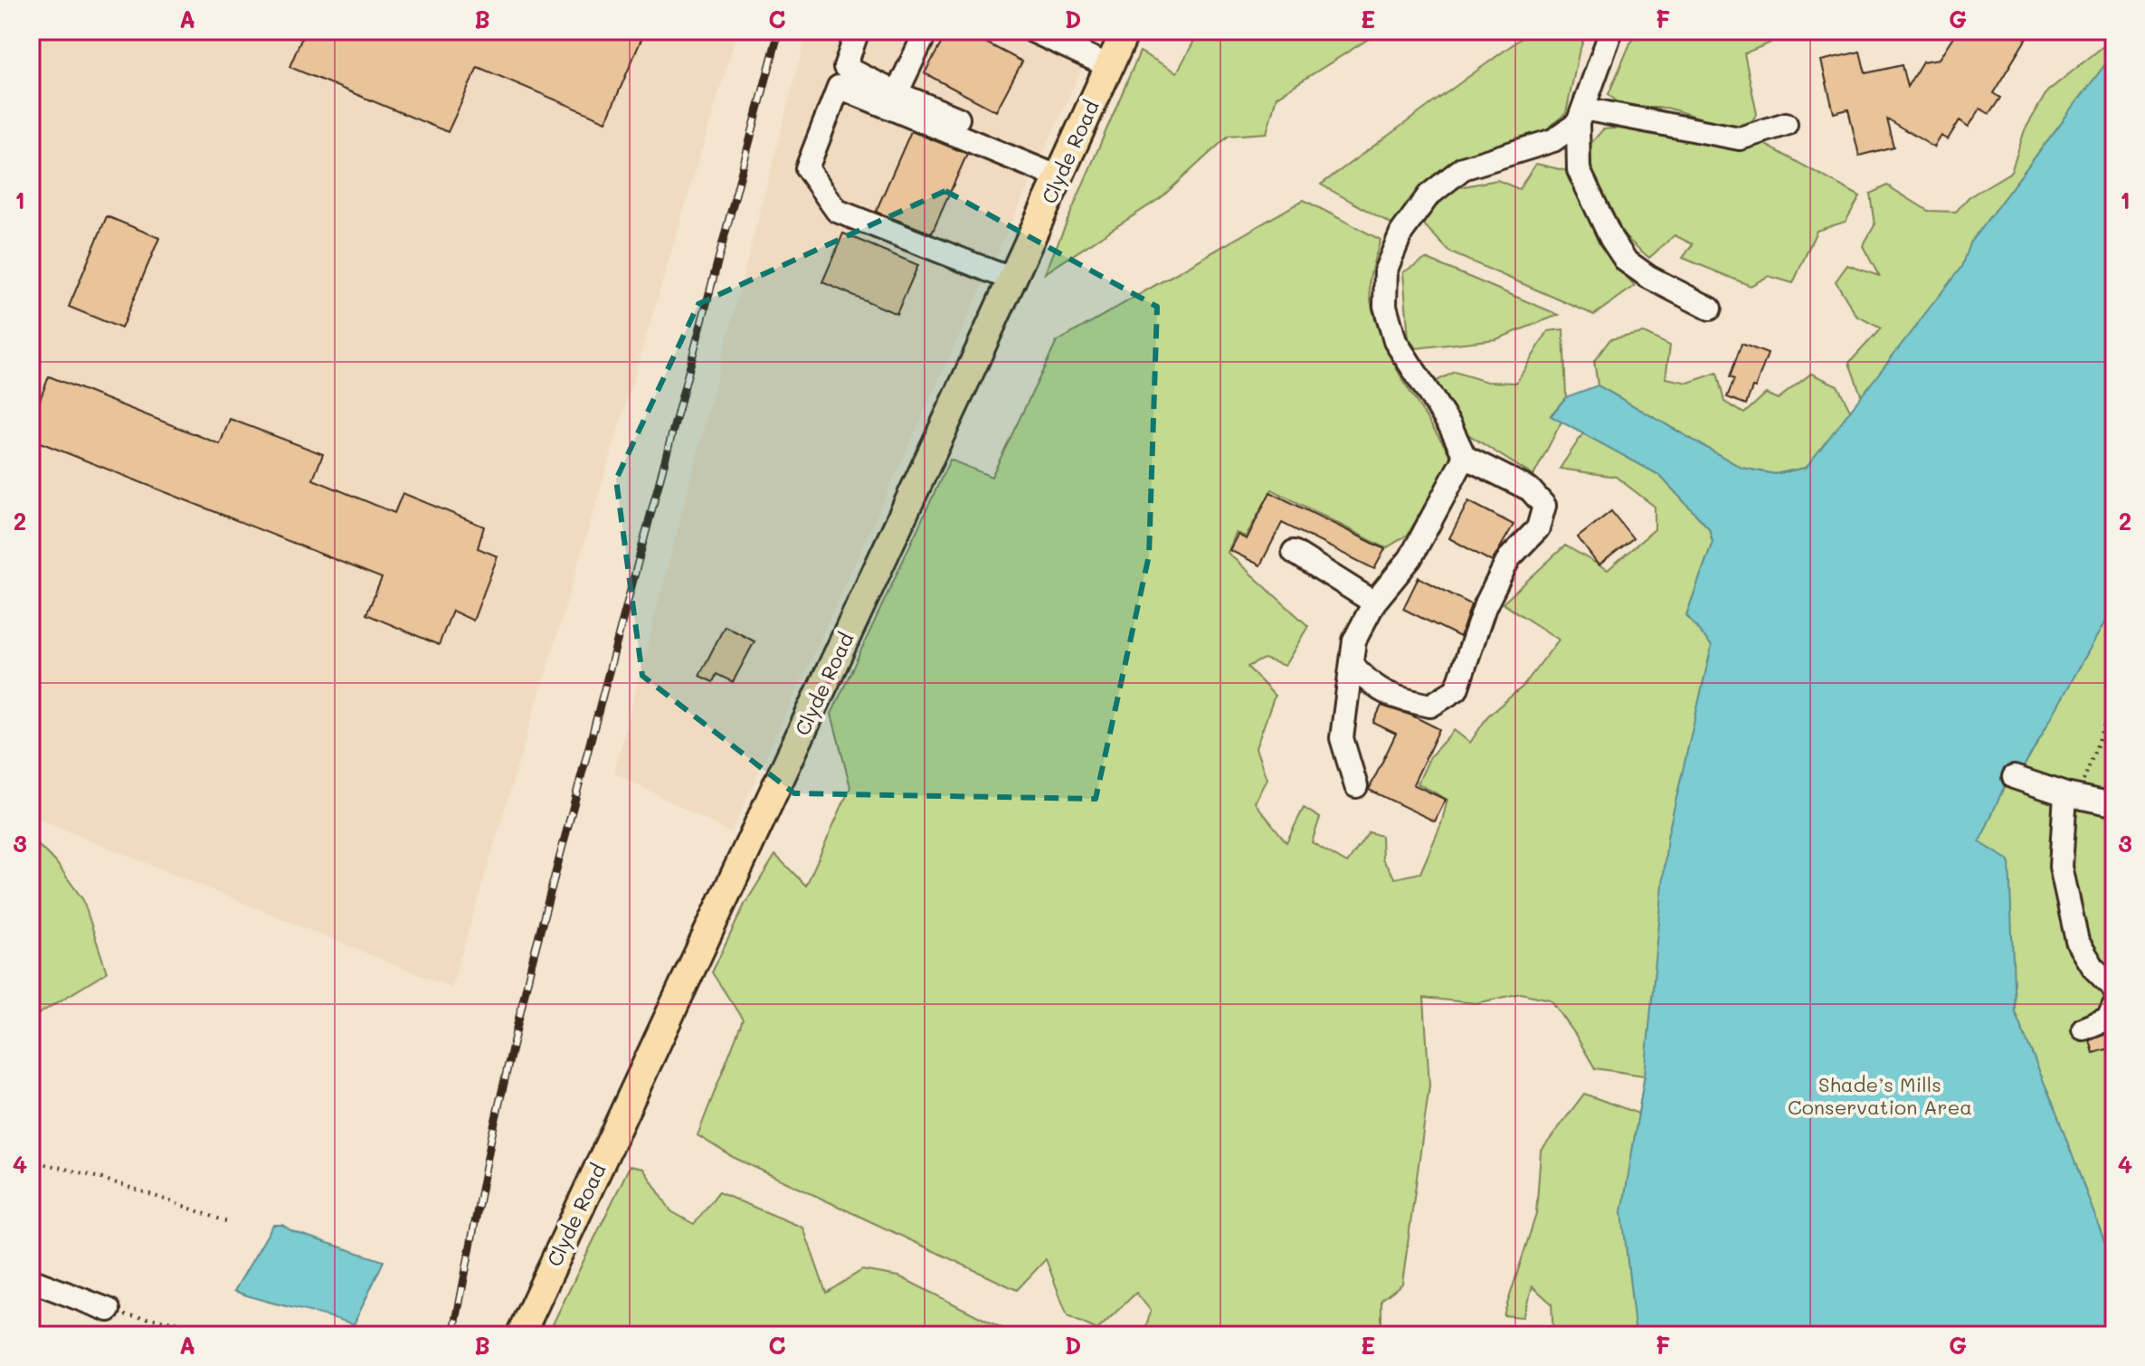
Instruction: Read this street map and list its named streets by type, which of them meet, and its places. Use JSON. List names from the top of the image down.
{
  "streets": {
    "main road": ["Clyde Road"]
  },
  "parks": ["Shade’s Mills Conservation Area"],
  "grid": {
    "columns": [
      "A",
      "B",
      "C",
      "D",
      "E",
      "F",
      "G"
    ],
    "rows": [
      "1",
      "2",
      "3",
      "4"
    ]
  }
}
